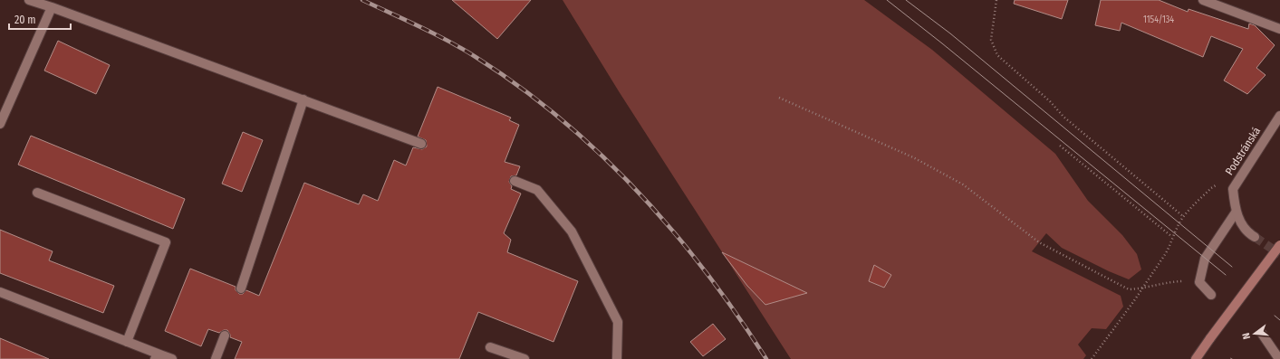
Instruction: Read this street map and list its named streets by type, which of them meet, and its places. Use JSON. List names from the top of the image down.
{
  "streets": {
    "street": ["Podstránská"]
  },
  "house_numbers": ["1154/134"],
  "scale_bar": "20 m",
  "north": "left"
}
